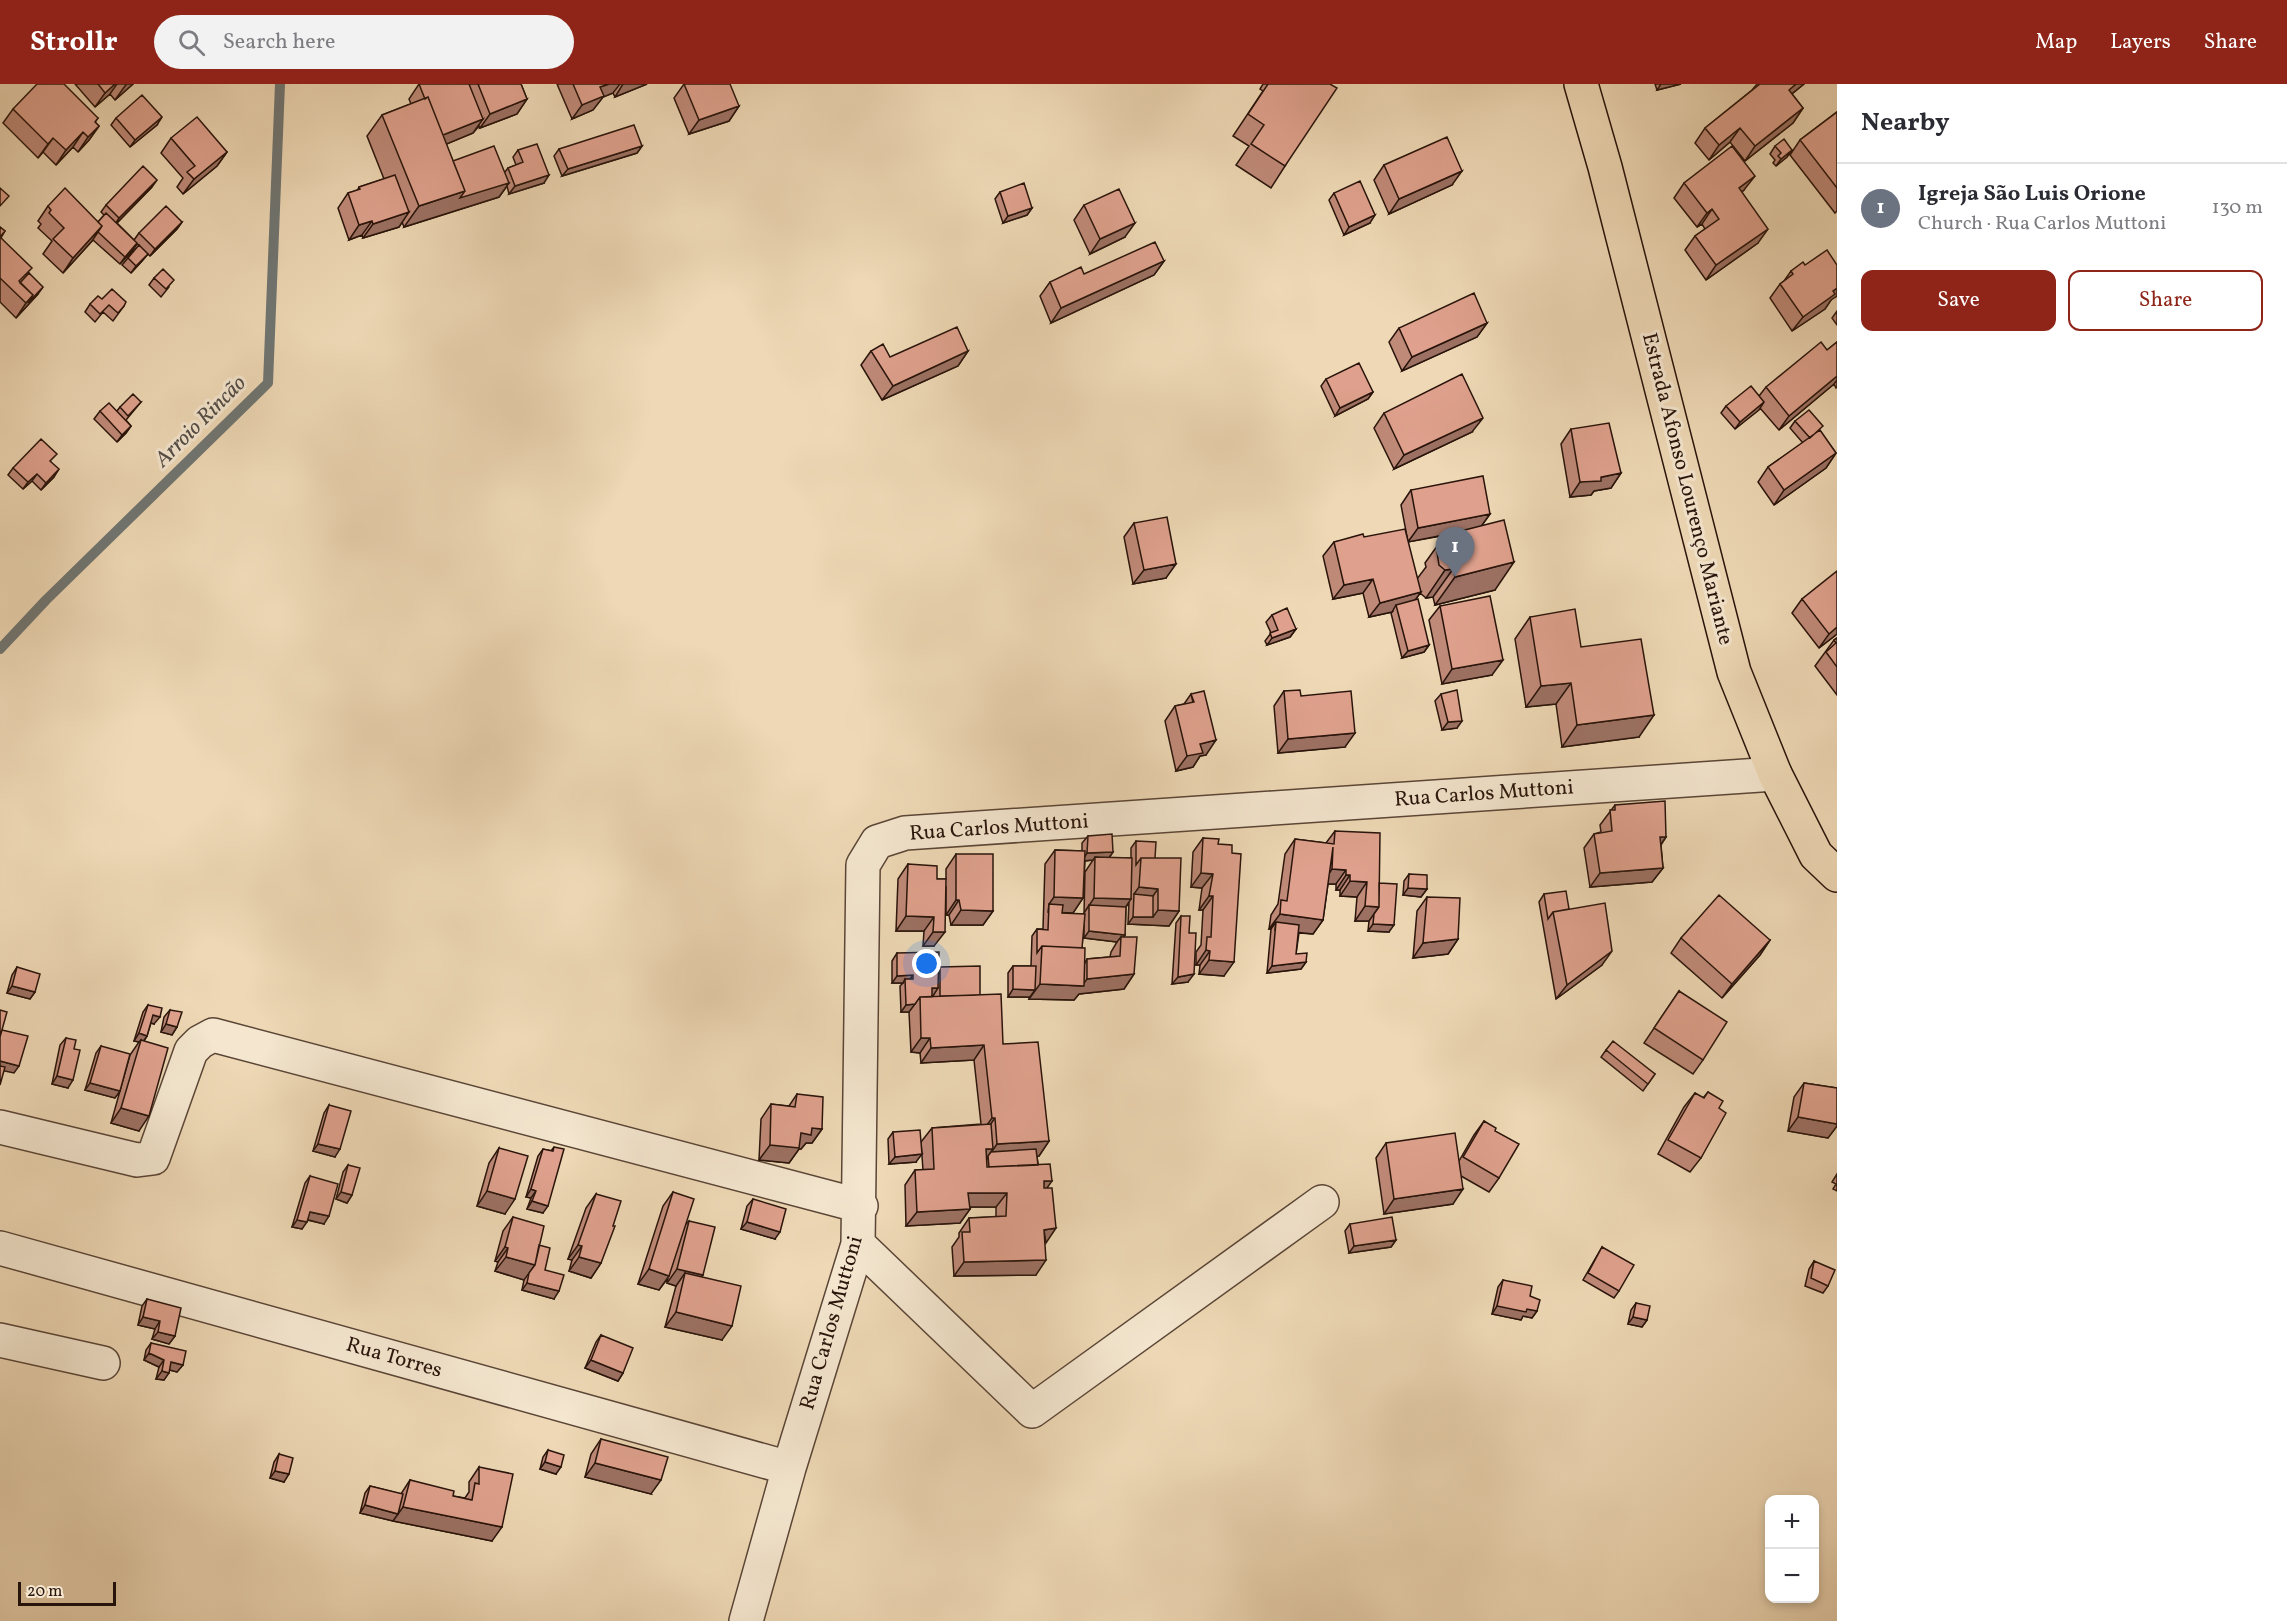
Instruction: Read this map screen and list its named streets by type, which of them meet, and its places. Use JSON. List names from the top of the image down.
{
  "streets": {
    "main road": ["Estrada Afonso Lourenço Mariante"],
    "street": ["Rua Carlos Muttoni", "Rua Torres"]
  },
  "crossings": [
    ["Estrada Afonso Lourenço Mariante", "Rua Carlos Muttoni"],
    ["Rua Carlos Muttoni", "Rua Torres"]
  ],
  "water": ["Arroio Rincão"],
  "scale_bar": "20 m",
  "page": {
    "header": "Strollr",
    "search": "Search here",
    "nav": ["Map", "Layers", "Share"],
    "heading": "Nearby",
    "list": [
      {
        "mark": "1",
        "name": "Igreja São Luis Orione",
        "note": "Church · Rua Carlos Muttoni",
        "value": "130 m"
      }
    ],
    "buttons": ["Save", "Share"],
    "pins": "1",
    "map_buttons": ["+", "−"],
    "scale": "20 m"
  }
}
